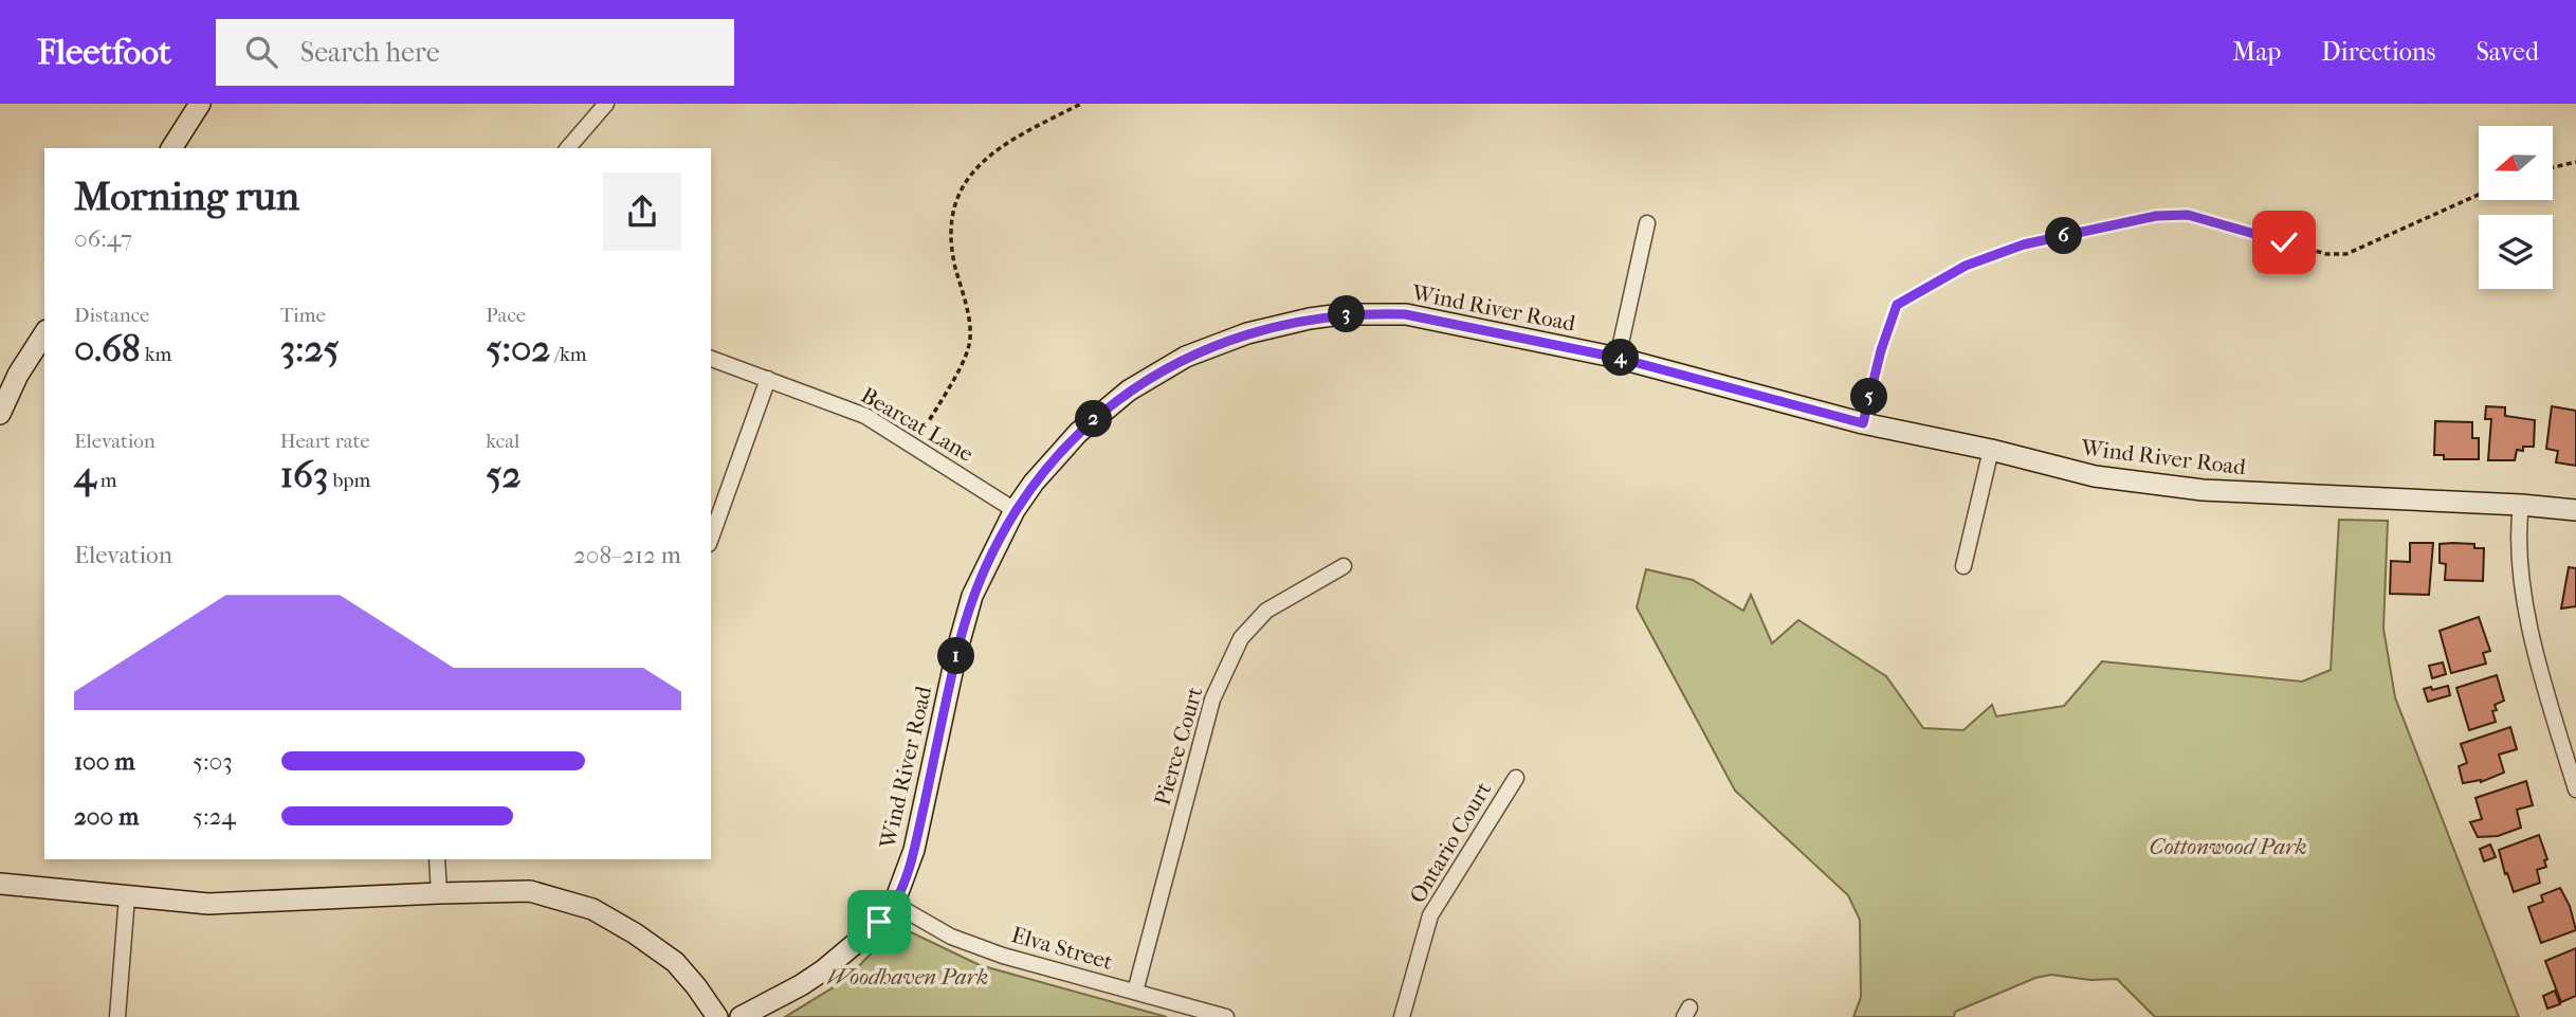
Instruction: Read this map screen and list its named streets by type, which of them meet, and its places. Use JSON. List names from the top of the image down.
{
  "streets": {
    "street": [
      "Wind River Road",
      "Bearcat Lane",
      "Pierce Court",
      "Ontario Court",
      "Elva Street"
    ]
  },
  "crossings": [
    ["Wind River Road", "Bearcat Lane"],
    ["Wind River Road", "Elva Street"],
    ["Pierce Court", "Elva Street"]
  ],
  "parks": ["Cottonwood Park", "Woodhaven Park"],
  "north": "left",
  "page": {
    "header": "Fleetfoot",
    "search": "Search here",
    "nav": ["Map", "Directions", "Saved"],
    "heading": ["Morning run", "06:47"],
    "pins": [
      "6",
      "3",
      "4",
      "5",
      "2",
      "1"
    ],
    "stats": [
      ["Distance", "0.68 km"],
      ["Time", "3:25"],
      ["Pace", "5:02 /km"],
      ["Elevation", "4 m"],
      ["Heart rate", "163 bpm"],
      ["kcal", "52"]
    ],
    "chart": ["Elevation", "208–212 m"],
    "list": [
      {
        "name": "100 m",
        "note": "5:03"
      },
      {
        "name": "200 m",
        "note": "5:24"
      }
    ]
  }
}
